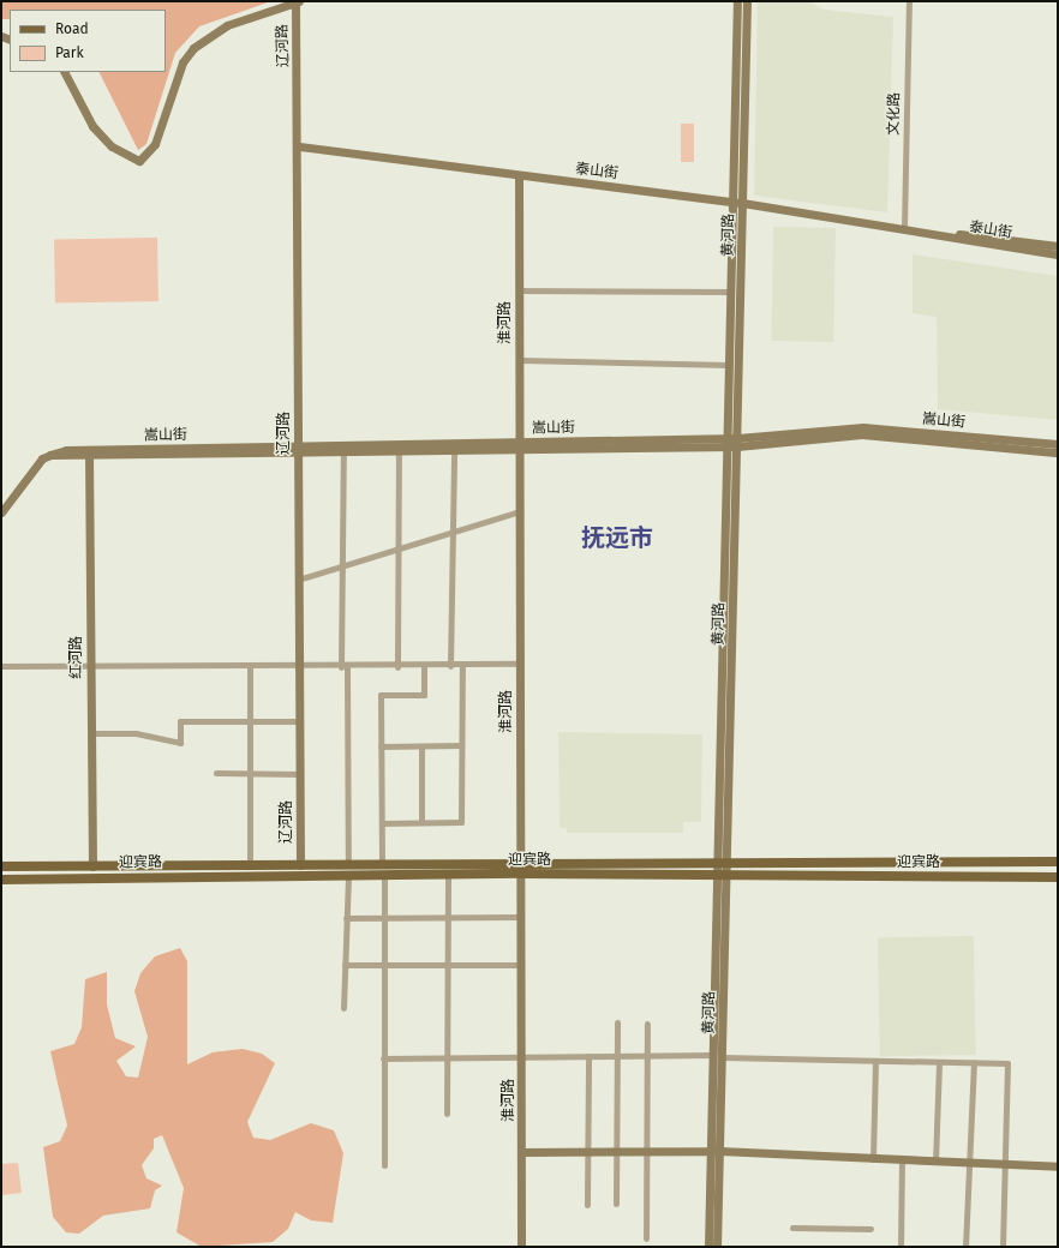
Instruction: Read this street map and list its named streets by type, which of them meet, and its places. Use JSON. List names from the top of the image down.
{
  "streets": {
    "main road": [
      "辽河路",
      "泰山街",
      "黄河路",
      "淮河路",
      "嵩山街",
      "红河路",
      "迎宾路"
    ],
    "street": ["文化路"]
  },
  "crossings": [
    ["辽河路", "泰山街"],
    ["辽河路", "嵩山街"],
    ["辽河路", "迎宾路"],
    ["文化路", "泰山街"],
    ["泰山街", "黄河路"],
    ["泰山街", "淮河路"],
    ["黄河路", "嵩山街"],
    ["黄河路", "迎宾路"],
    ["淮河路", "嵩山街"],
    ["淮河路", "迎宾路"],
    ["嵩山街", "红河路"],
    ["红河路", "迎宾路"]
  ],
  "districts": ["抚远市"],
  "legend": ["Road", "Park"]
}
